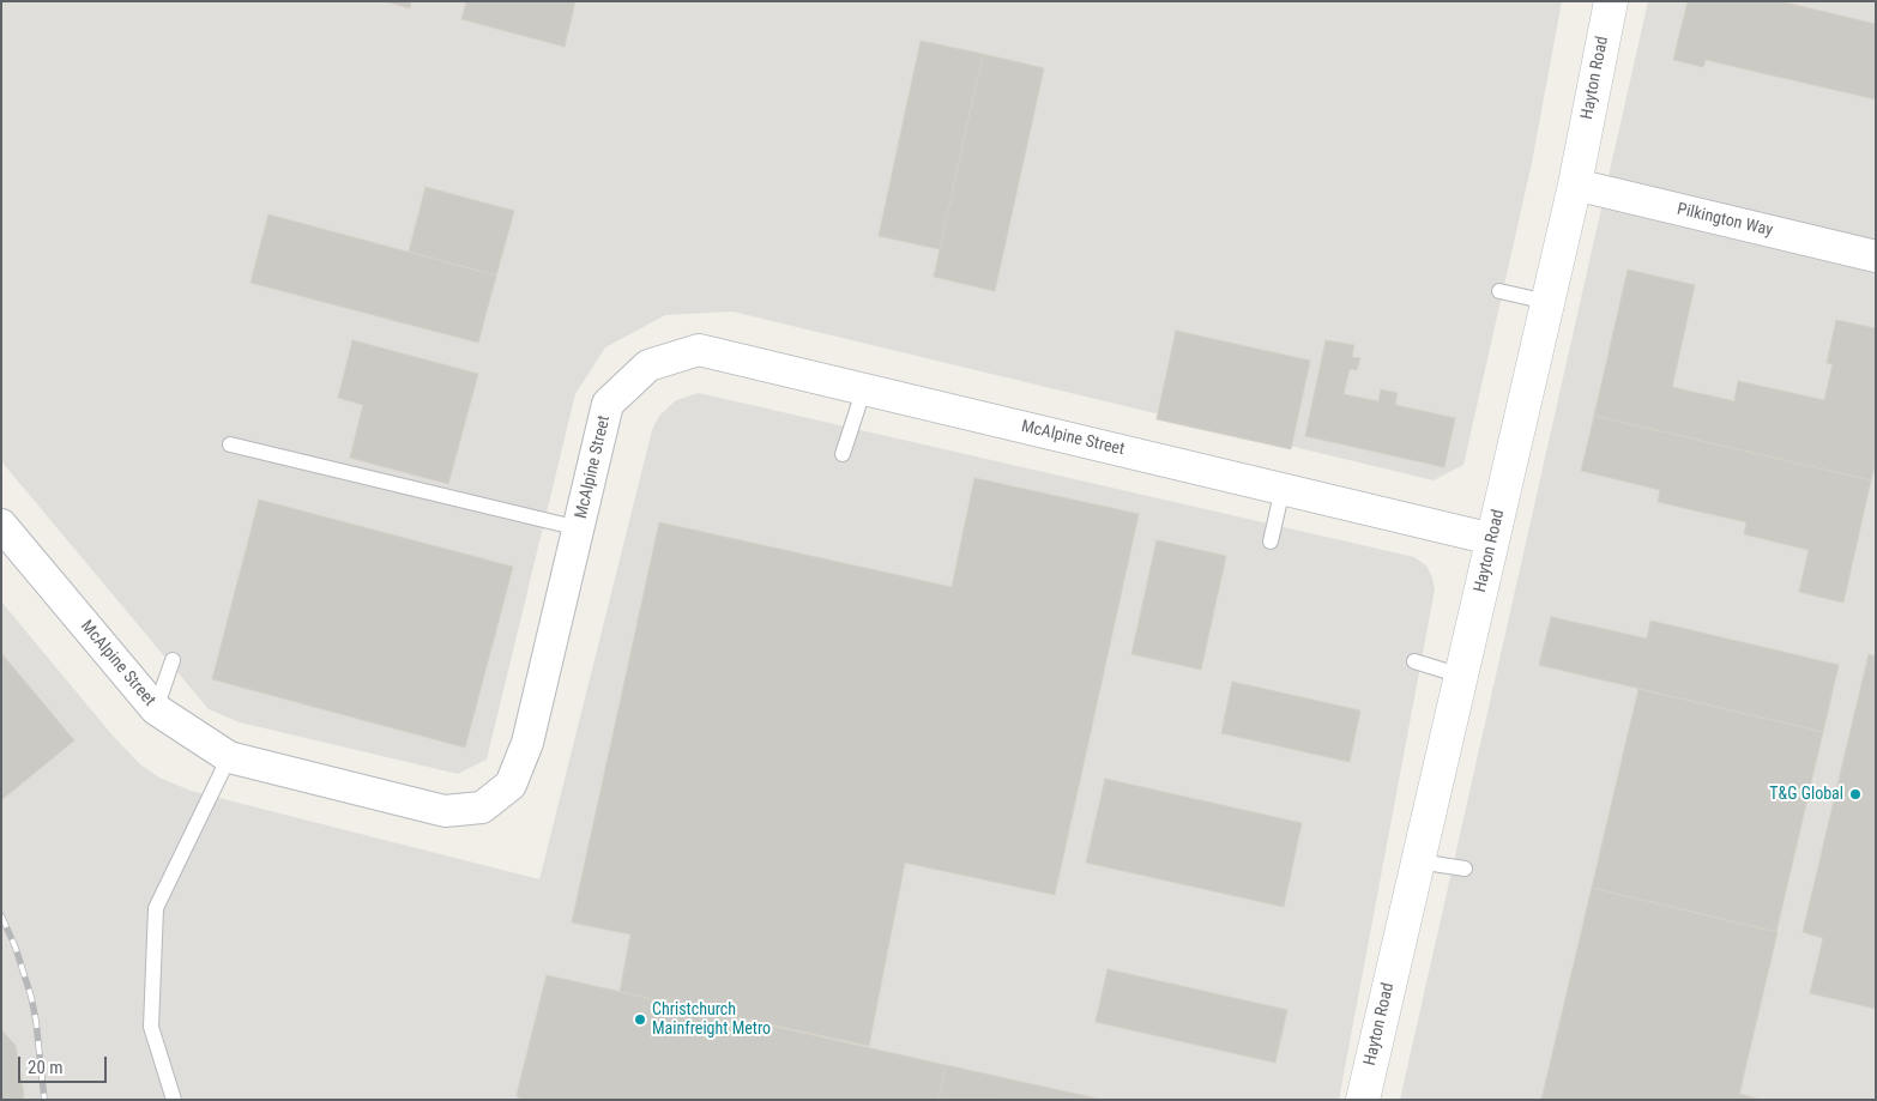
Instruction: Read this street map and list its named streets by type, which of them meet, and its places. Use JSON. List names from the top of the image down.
{
  "streets": {
    "street": ["Hayton Road", "Pilkington Way", "McAlpine Street"]
  },
  "crossings": [
    ["Hayton Road", "Pilkington Way"],
    ["Hayton Road", "McAlpine Street"]
  ],
  "places": ["T&G Global", "Christchurch Mainfreight Metro"],
  "scale_bar": "20 m"
}
